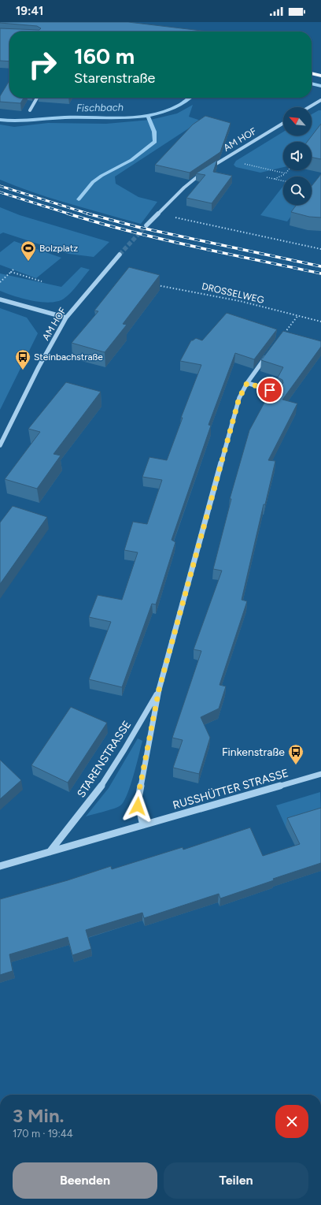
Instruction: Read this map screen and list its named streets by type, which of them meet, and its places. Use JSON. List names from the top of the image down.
{
  "streets": {
    "street": ["AM HOF", "STARENSTRASSE", "RUSSHÜTTER STRASSE"],
    "path": ["DROSSELWEG"]
  },
  "crossings": [
    ["STARENSTRASSE", "RUSSHÜTTER STRASSE"]
  ],
  "water": ["Fischbach"],
  "places": {
    "sports": ["Bolzplatz"],
    "bus stop": ["Steinbachstraße", "Finkenstraße"]
  },
  "north": "top left",
  "page": {
    "status": "19:41",
    "turn": ["160 m", "Starenstraße"],
    "heading": ["3 Min.", "170 m · 19:44"],
    "buttons": ["Beenden", "Teilen"]
  }
}
